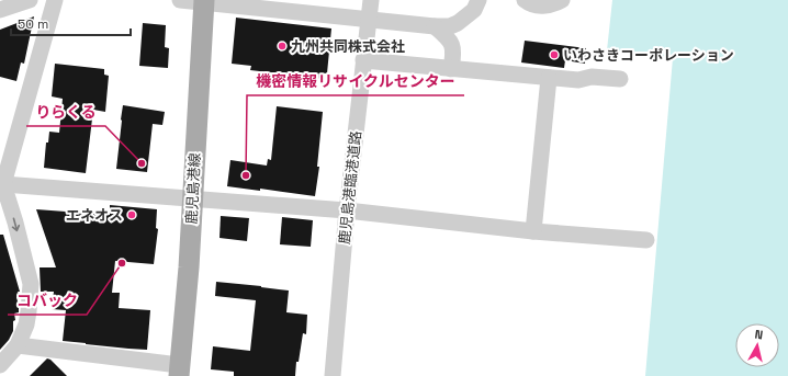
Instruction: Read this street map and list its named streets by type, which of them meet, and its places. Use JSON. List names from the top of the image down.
{
  "streets": {
    "main road": ["鹿児島港線"],
    "street": ["鹿児島港臨港道路"]
  },
  "places": [
    "九州共同株式会社",
    "いわさきコーポレーション",
    "りらくる",
    "機密情報リサイクルセンター",
    "エネオス",
    "コバック"
  ],
  "scale_bar": "50 m",
  "north": "top"
}
